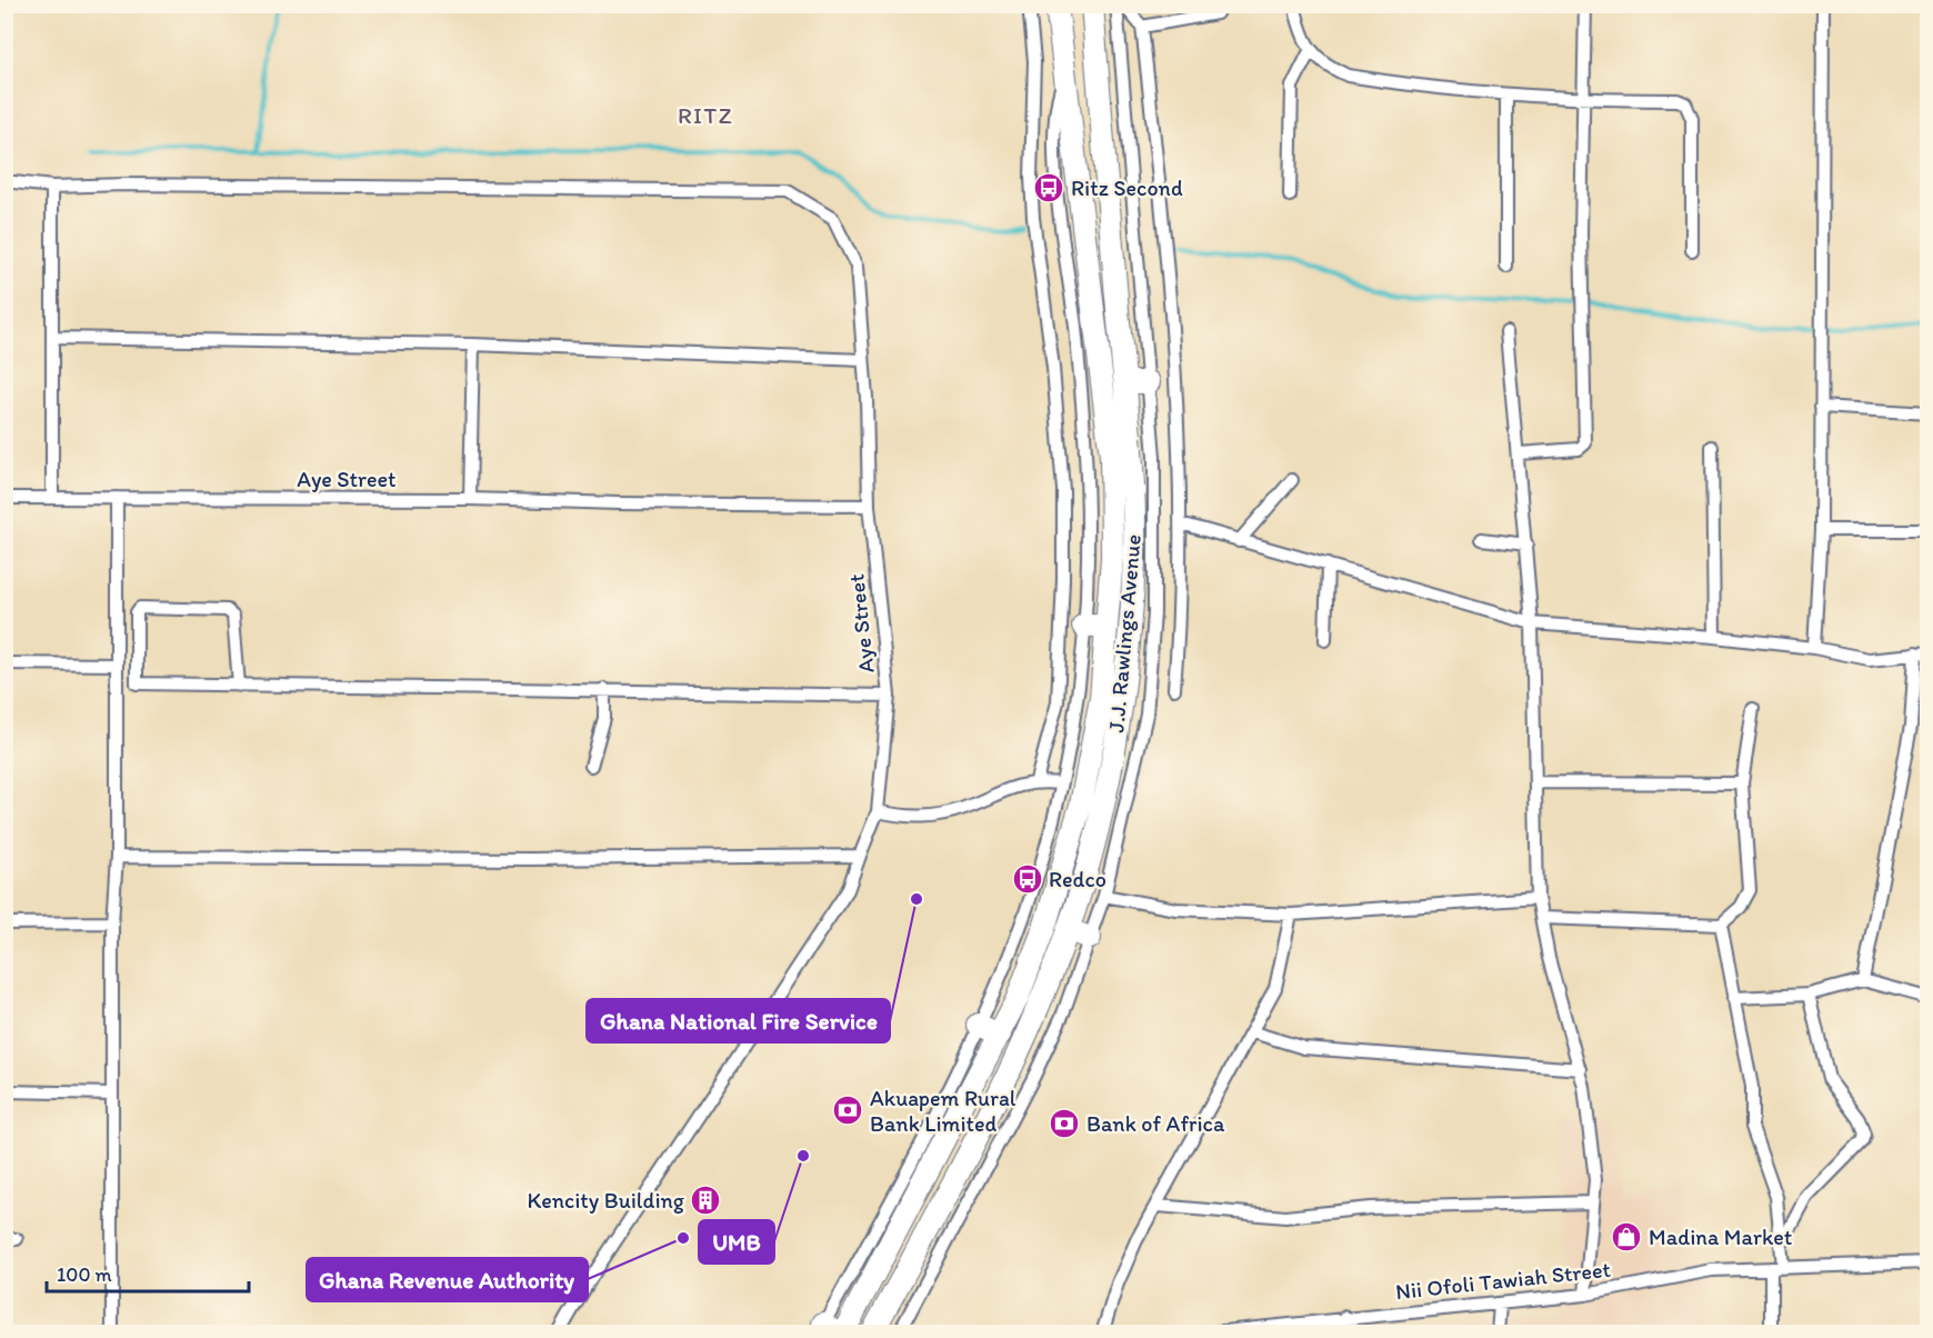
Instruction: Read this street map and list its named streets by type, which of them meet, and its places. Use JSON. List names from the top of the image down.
{
  "streets": {
    "highway": ["J.J. Rawlings Avenue"],
    "street": ["Aye Street", "Nii Ofoli Tawiah Street"]
  },
  "districts": ["RITZ"],
  "places": {
    "bus stop": ["Ritz Second", "Redco"],
    "other": ["Ghana National Fire Service", "UMB", "Ghana Revenue Authority"],
    "bank": ["Akuapem Rural Bank Limited", "Bank of Africa"],
    "building": ["Kencity Building"],
    "shop": ["Madina Market"]
  },
  "scale_bar": "100 m"
}
